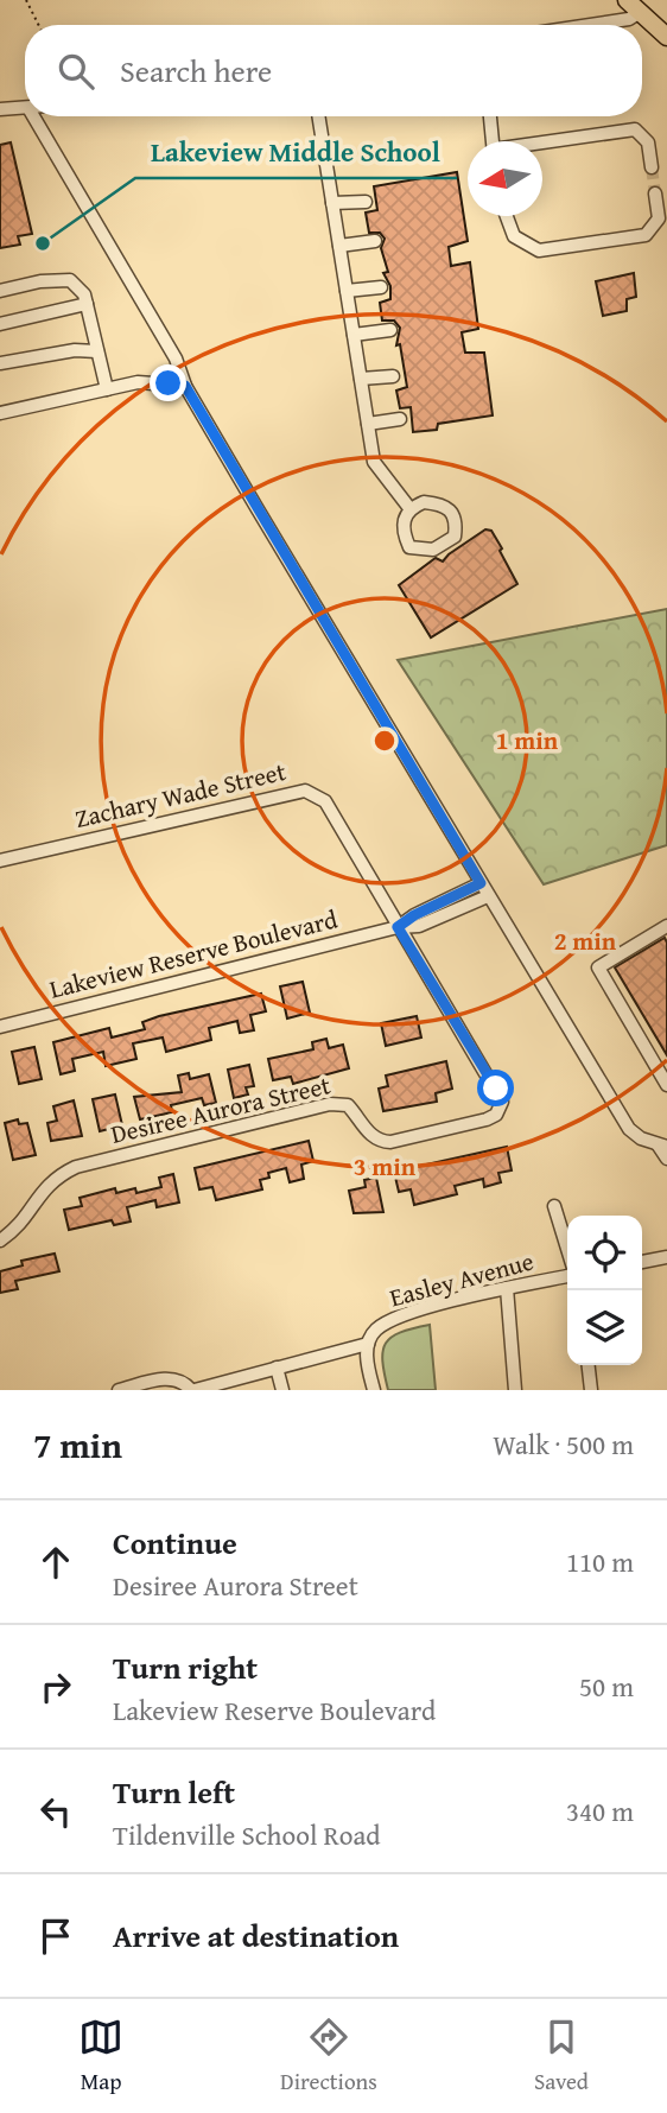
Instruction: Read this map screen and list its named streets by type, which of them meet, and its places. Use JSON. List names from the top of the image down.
{
  "streets": {
    "street": [
      "Zachary Wade Street",
      "Lakeview Reserve Boulevard",
      "Desiree Aurora Street",
      "Easley Avenue"
    ]
  },
  "crossings": [
    ["Zachary Wade Street", "Lakeview Reserve Boulevard"],
    ["Zachary Wade Street", "Desiree Aurora Street"],
    ["Lakeview Reserve Boulevard", "Desiree Aurora Street"]
  ],
  "places": ["Lakeview Middle School"],
  "north": "left",
  "page": {
    "search": "Search here",
    "heading": ["7 min", "Walk · 500 m"],
    "list": [
      ["Continue", "Desiree Aurora Street", "110 m"],
      ["Turn right", "Lakeview Reserve Boulevard", "50 m"],
      ["Turn left", "Tildenville School Road", "340 m"],
      "Arrive at destination"
    ],
    "nav": ["Map", "Directions", "Saved"]
  },
  "rings": ["1 min", "2 min", "3 min"]
}
